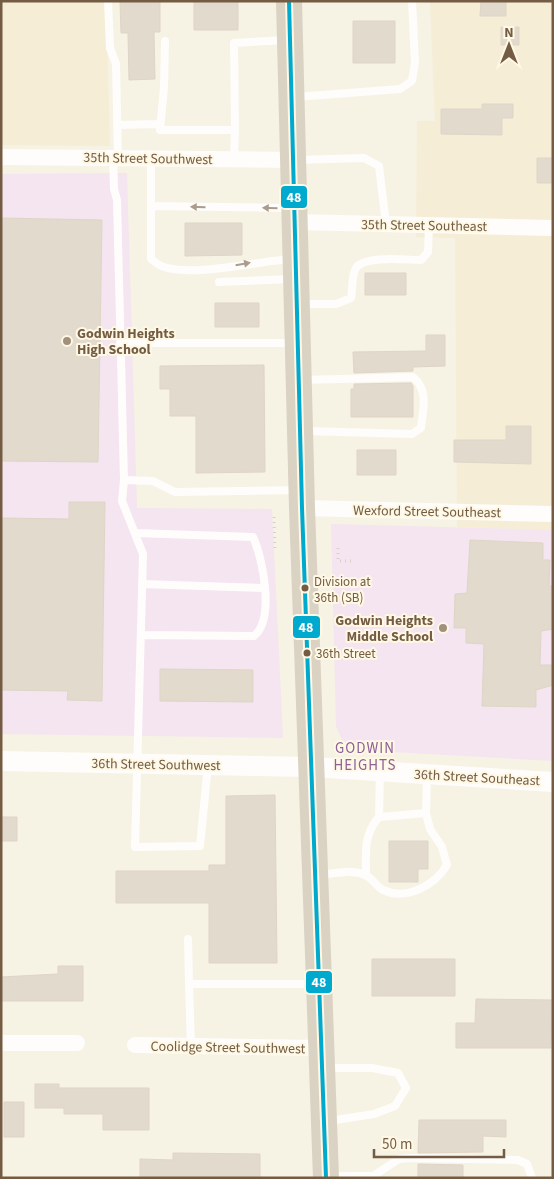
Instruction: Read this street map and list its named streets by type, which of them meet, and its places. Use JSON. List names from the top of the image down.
{
  "streets": {
    "street": [
      "35th Street Southwest",
      "35th Street Southeast",
      "Wexford Street Southeast",
      "36th Street Southwest",
      "36th Street Southeast",
      "Coolidge Street Southwest"
    ]
  },
  "crossings": [
    ["36th Street Southwest", "36th Street Southeast"]
  ],
  "districts": ["GODWIN HEIGHTS"],
  "places": [
    "Godwin Heights High School",
    "Division at 36th (SB)",
    "Godwin Heights Middle School",
    "36th Street"
  ],
  "lines": ["transit line 48"],
  "scale_bar": "50 m",
  "north": "top"
}
